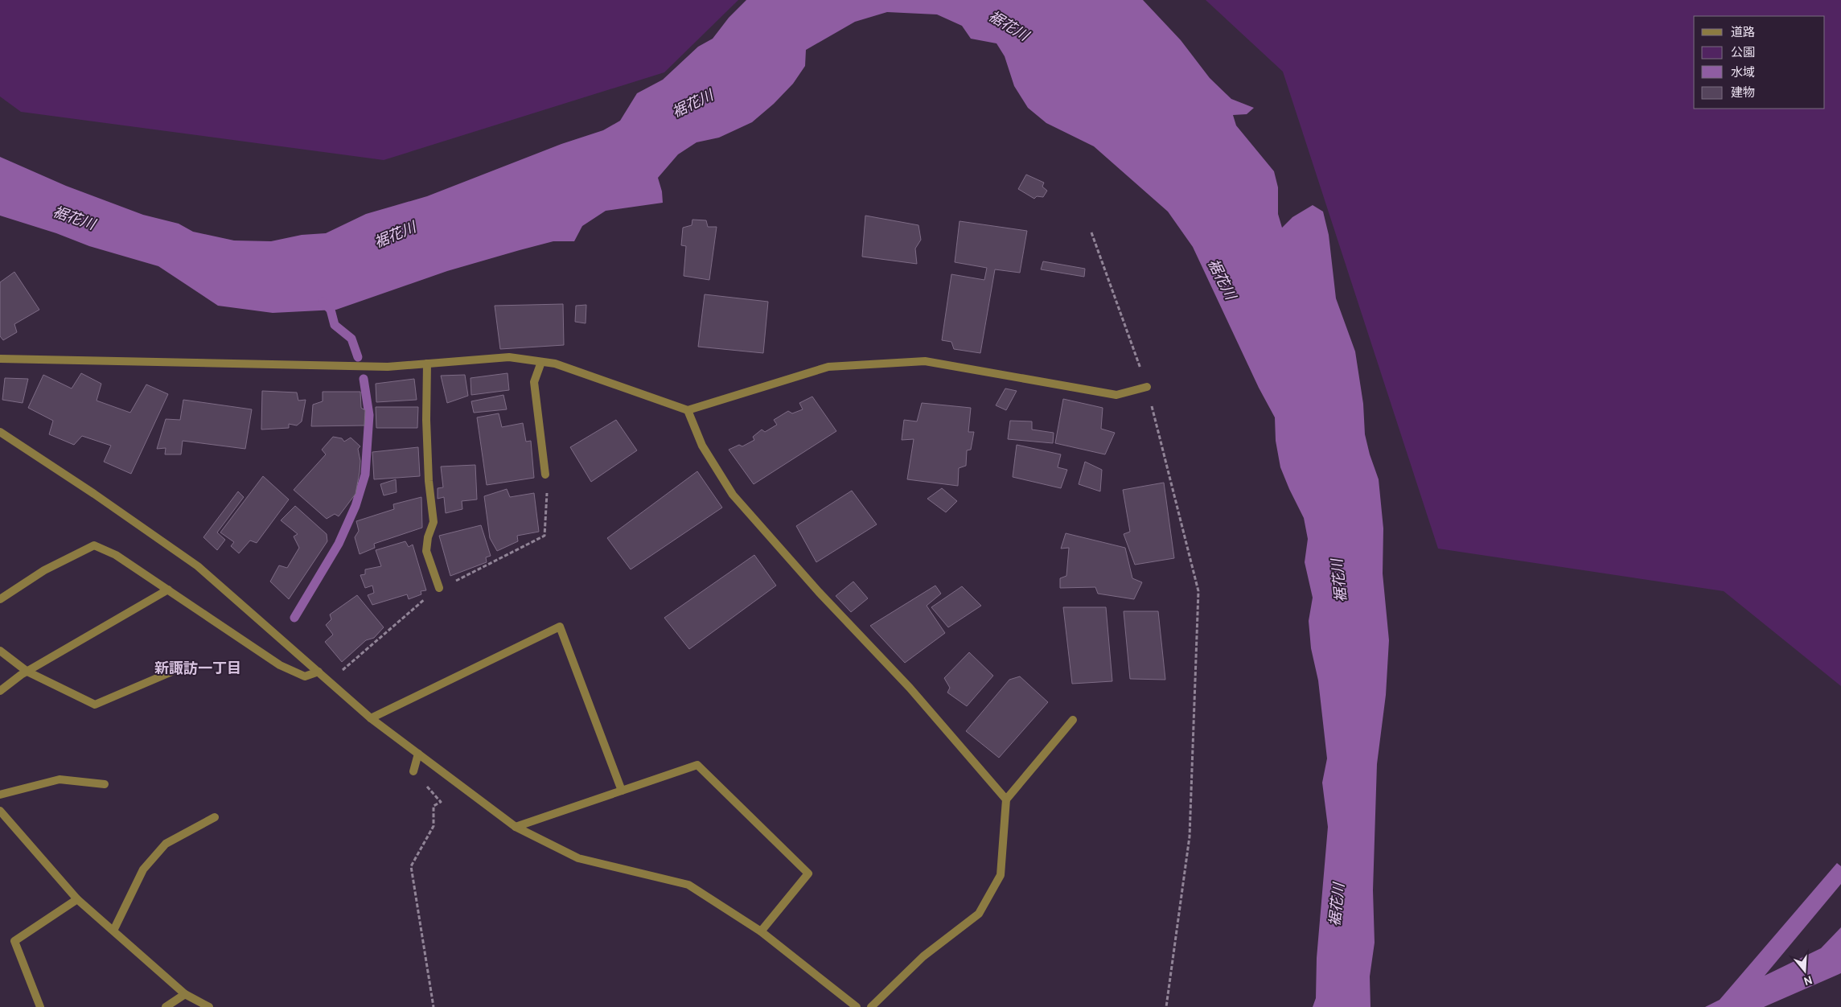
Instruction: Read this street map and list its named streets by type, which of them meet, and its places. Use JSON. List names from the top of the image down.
{
  "districts": ["新諏訪一丁目"],
  "water": ["裾花川"],
  "legend": [
    "道路",
    "公園",
    "水域",
    "建物"
  ],
  "north": "bottom"
}
